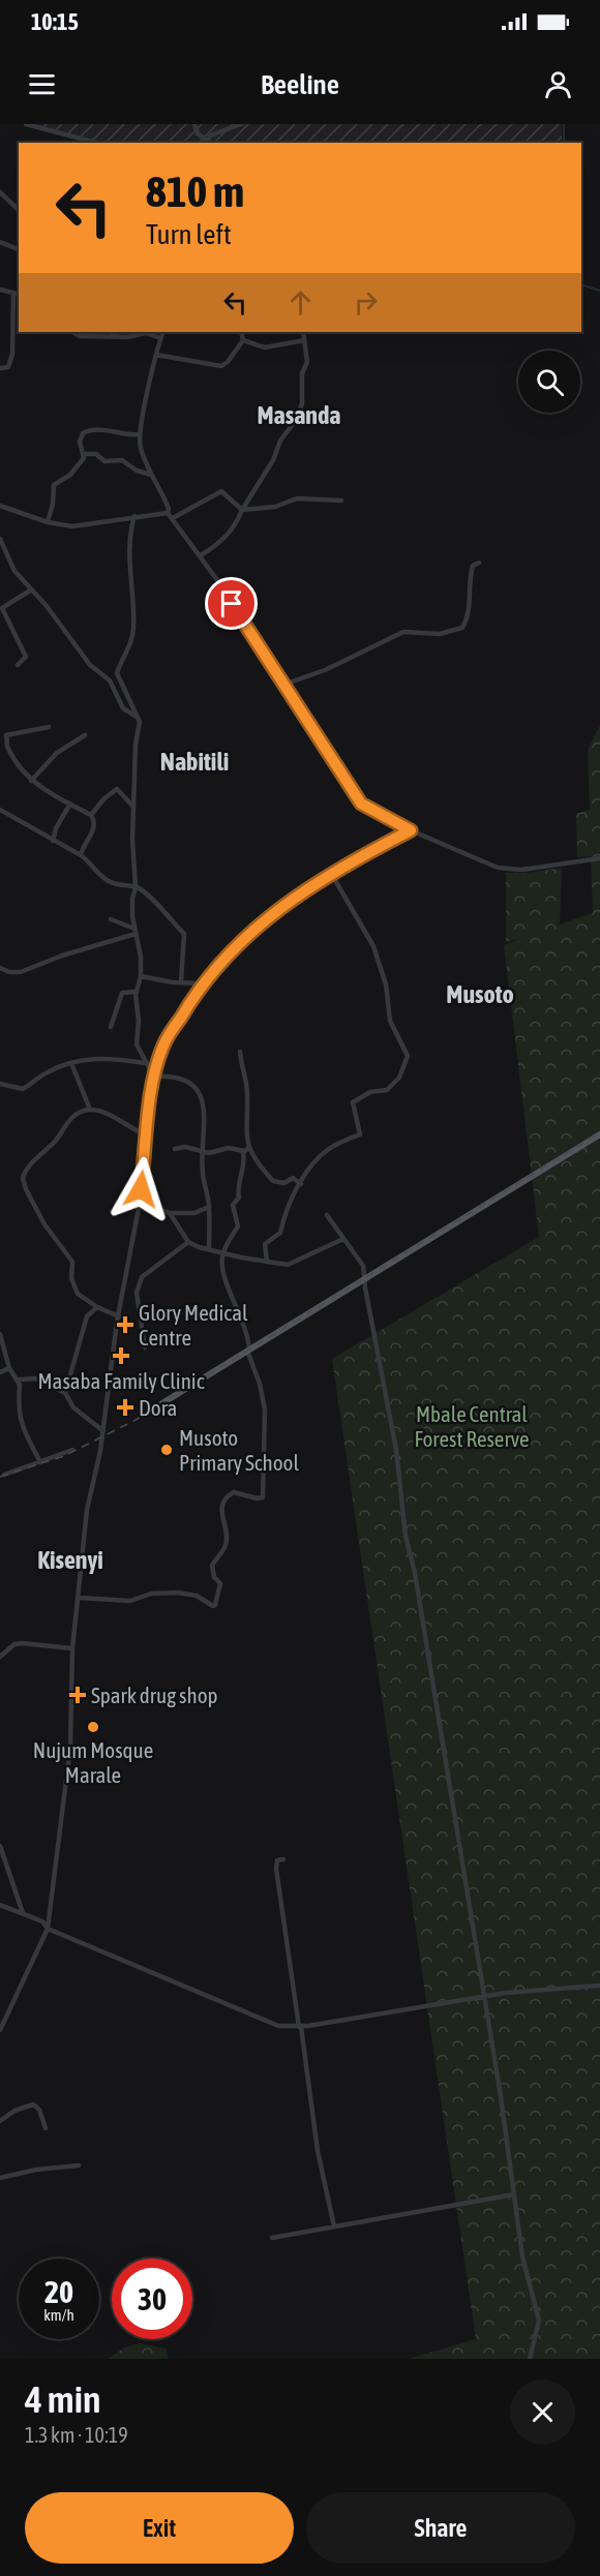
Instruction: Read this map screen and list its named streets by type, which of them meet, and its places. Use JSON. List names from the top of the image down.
{
  "districts": [
    "Masanda",
    "Nabitili",
    "Musoto",
    "Kisenyi"
  ],
  "parks": ["Mbale Central Forest Reserve"],
  "places": {
    "health": [
      "Glory Medical Centre",
      "Masaba Family Clinic",
      "Dora",
      "Spark drug shop"
    ],
    "other": ["Musoto Primary School", "Nujum Mosque Marale"]
  },
  "page": {
    "status": "10:15",
    "header": "Beeline",
    "turn": ["810 m", "Turn left"],
    "speed": "20 km/h",
    "limit": "30",
    "heading": ["4 min", "1.3 km · 10:19"],
    "buttons": ["Exit", "Share"]
  }
}
